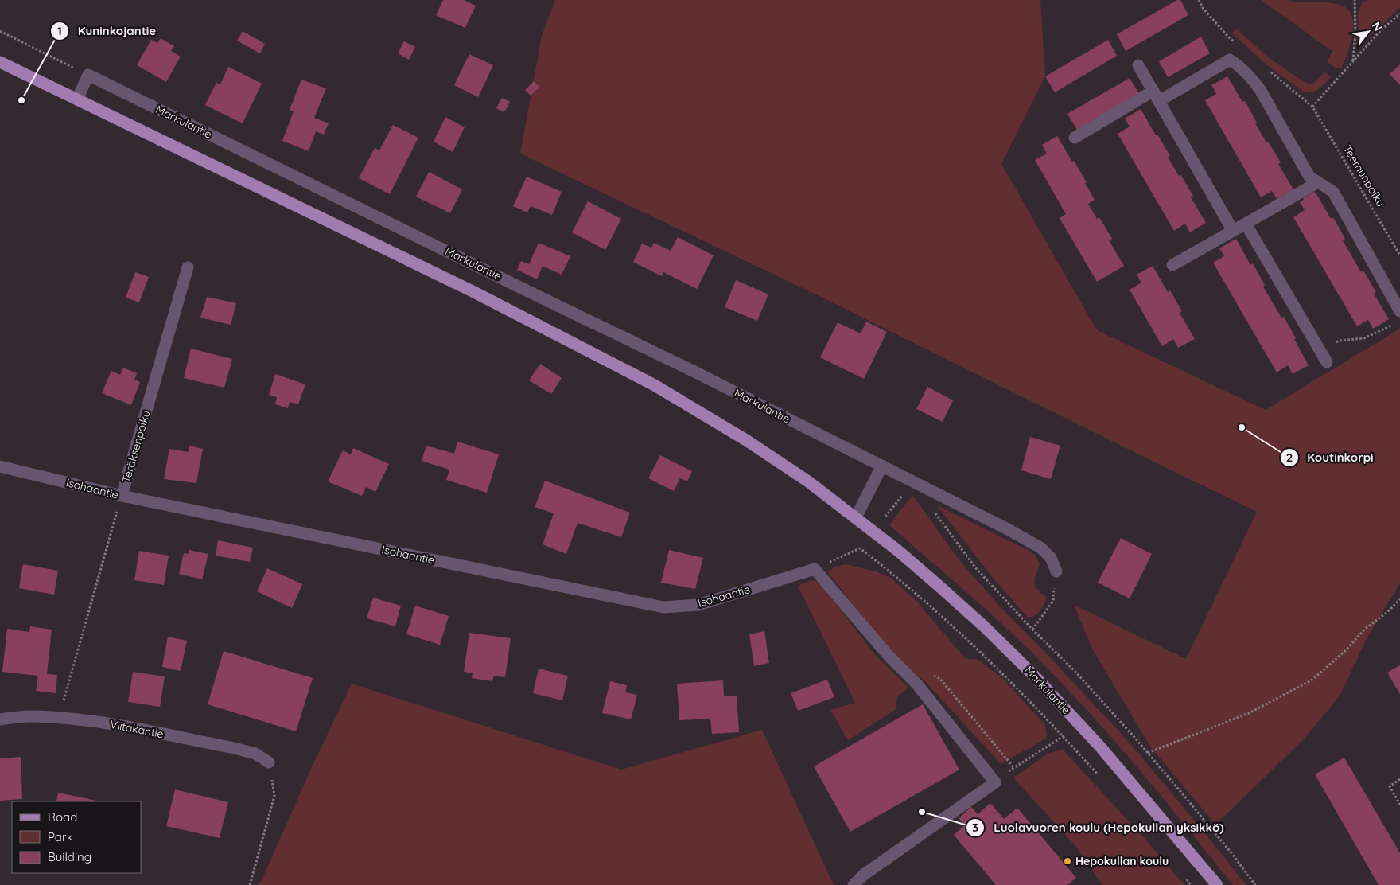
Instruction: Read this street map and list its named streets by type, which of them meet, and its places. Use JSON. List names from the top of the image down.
{
  "streets": {
    "main road": ["Markulantie"],
    "street": ["Teräksenpolku", "Isohaantie", "Viitakantie"],
    "path": ["Teemunpolku"]
  },
  "crossings": [
    ["Teräksenpolku", "Isohaantie"],
    ["Teräksenpolku", "Viitakantie"]
  ],
  "places": [
    "Kuninkojantie",
    "Koutinkorpi",
    "Luolavuoren koulu (Hepokullan yksikkö)",
    "Hepokullan koulu"
  ],
  "legend": ["Road", "Park", "Building"],
  "north": "top right"
}
